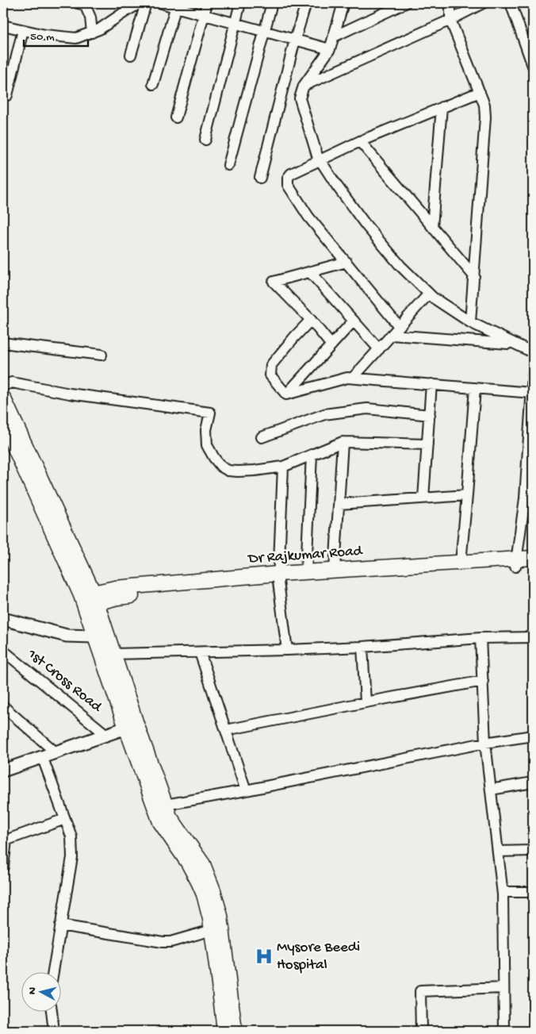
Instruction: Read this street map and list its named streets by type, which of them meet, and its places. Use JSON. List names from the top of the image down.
{
  "streets": {
    "main road": ["Dr Rajkumar Road"],
    "street": ["1st Cross Road"]
  },
  "places": {
    "hospital": ["Mysore Beedi Hospital"]
  },
  "scale_bar": "50 m",
  "north": "left"
}
